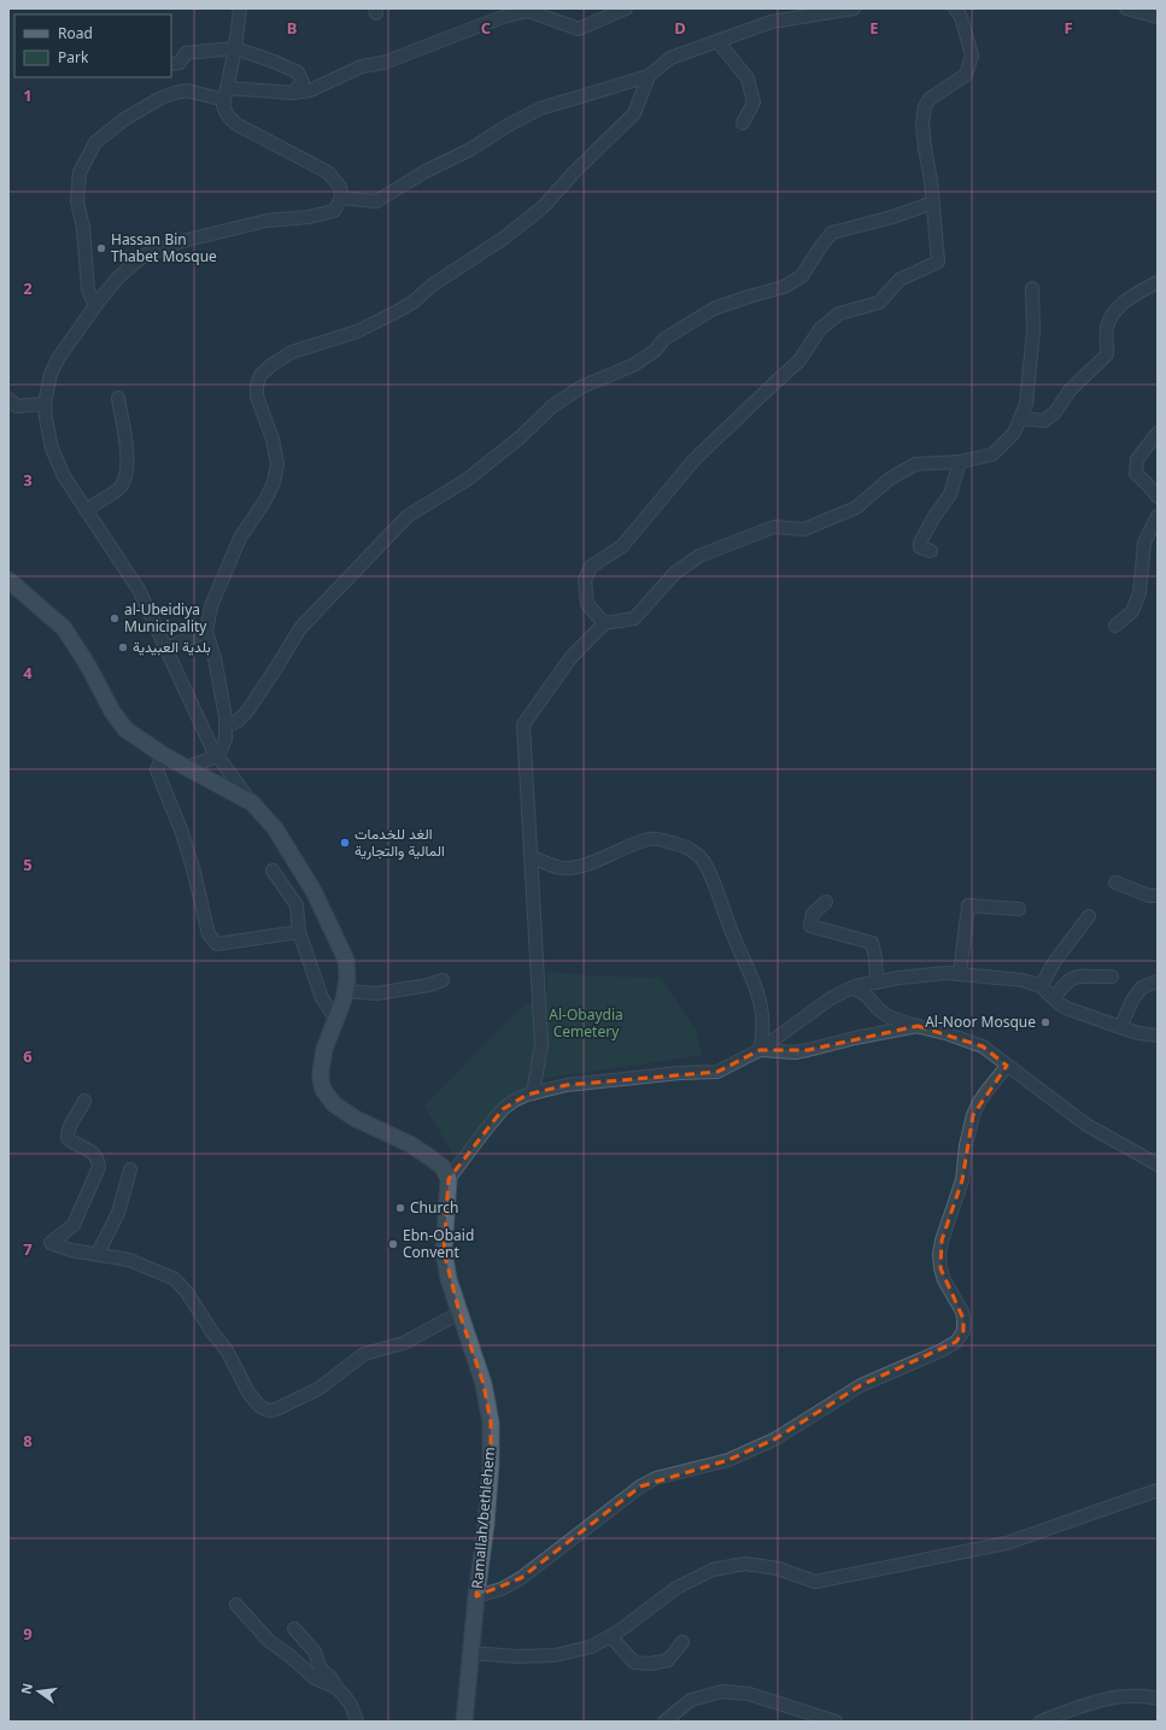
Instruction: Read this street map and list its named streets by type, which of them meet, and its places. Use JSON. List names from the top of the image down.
{
  "streets": {
    "main road": ["Ramallah/bethlehem"]
  },
  "parks": ["Al-Obaydia Cemetery"],
  "places": [
    "Hassan Bin Thabet Mosque",
    "al-Ubeidiya Municipality",
    "بلدية العبيدية",
    "الغد للخدمات المالية والتجارية",
    "Al-Noor Mosque",
    "Church",
    "Ebn-Obaid Convent"
  ],
  "legend": ["Road", "Park"],
  "north": "left",
  "grid": {
    "columns": [
      "B",
      "C",
      "D",
      "E",
      "F"
    ],
    "rows": [
      "1",
      "2",
      "3",
      "4",
      "5",
      "6",
      "7",
      "8",
      "9"
    ]
  }
}
